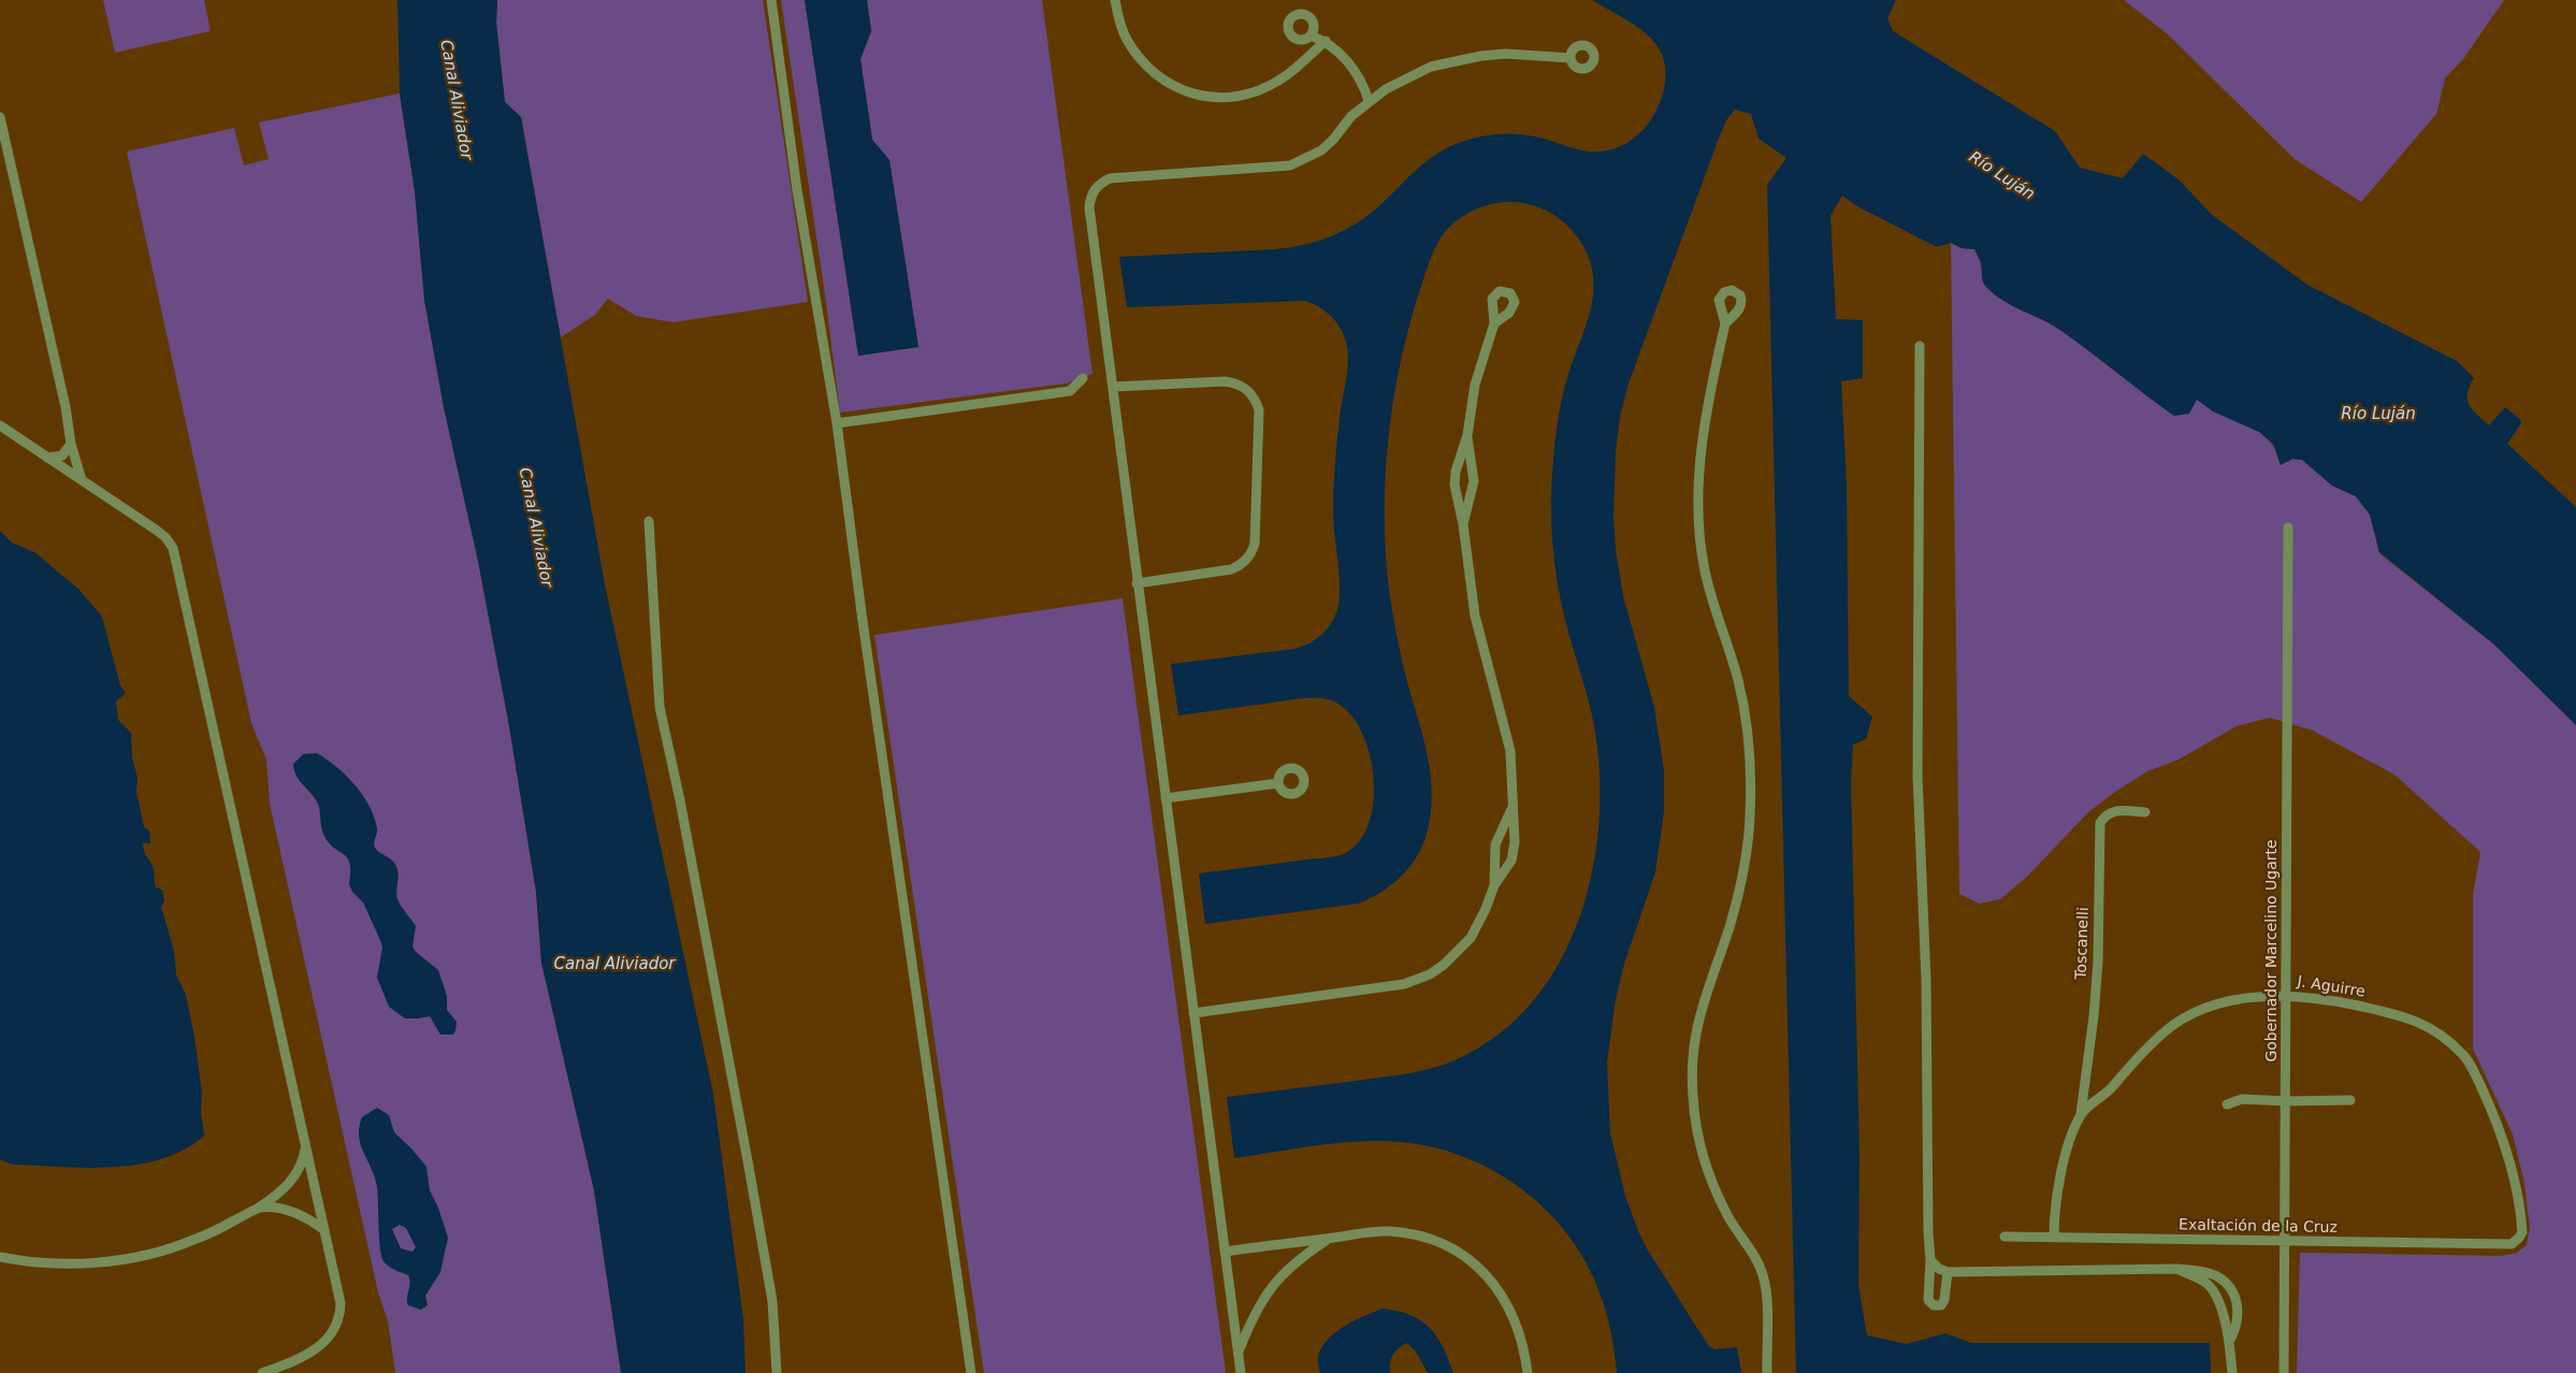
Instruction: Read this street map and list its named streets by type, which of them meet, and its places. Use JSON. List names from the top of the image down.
{
  "streets": {
    "street": [
      "Toscanelli",
      "Gobernador Marcelino Ugarte",
      "J. Aguirre",
      "Exaltación de la Cruz"
    ]
  },
  "crossings": [
    ["Toscanelli", "J. Aguirre"],
    ["Gobernador Marcelino Ugarte", "J. Aguirre"],
    ["Gobernador Marcelino Ugarte", "Exaltación de la Cruz"],
    ["J. Aguirre", "Exaltación de la Cruz"]
  ],
  "water": ["Canal Aliviador", "Río Luján"]
}
